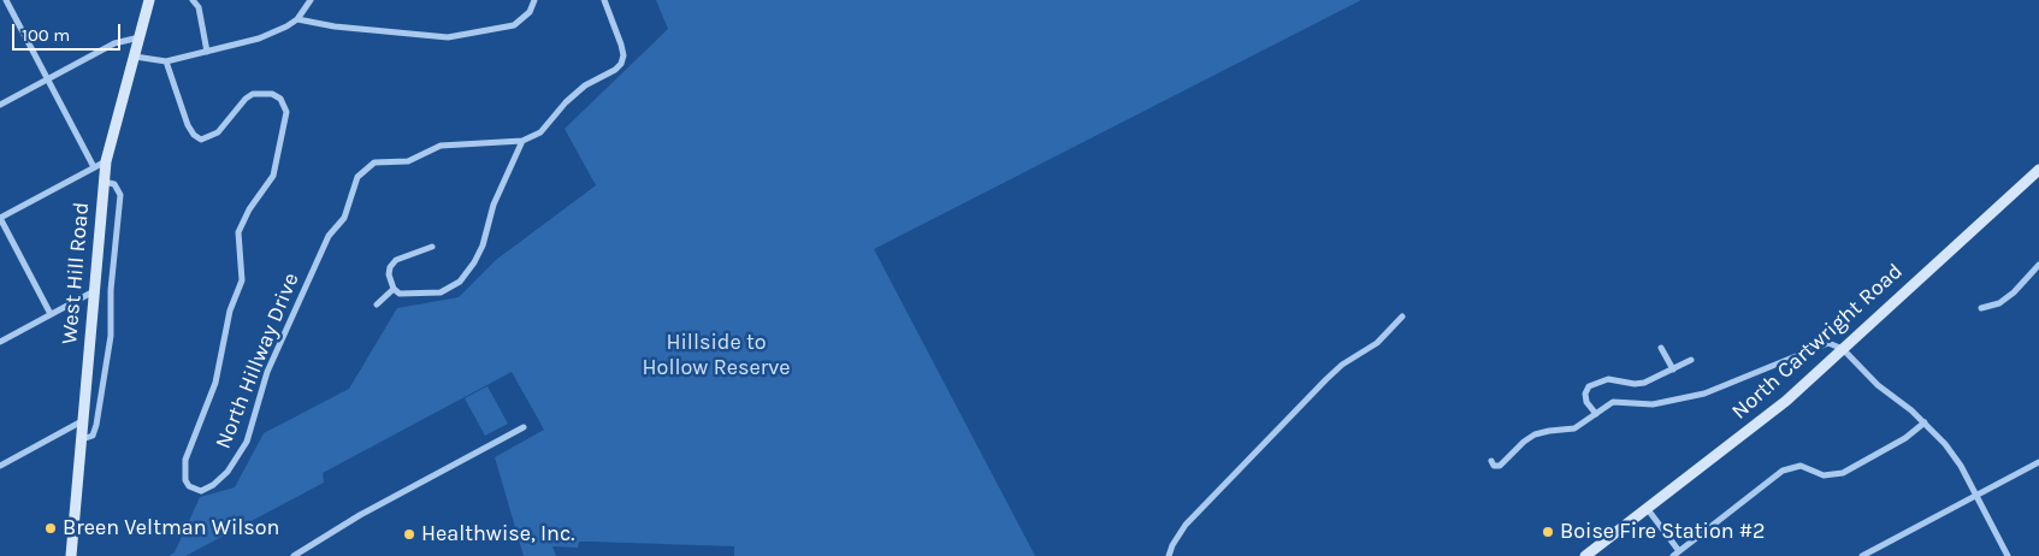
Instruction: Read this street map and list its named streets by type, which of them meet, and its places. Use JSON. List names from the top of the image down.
{
  "streets": {
    "street": ["West Hill Road", "North Cartwright Road", "North Hillway Drive"]
  },
  "parks": ["Hillside to Hollow Reserve"],
  "places": ["Breen Veltman Wilson", "Boise Fire Station #2", "Healthwise, Inc."],
  "scale_bar": "100 m"
}
